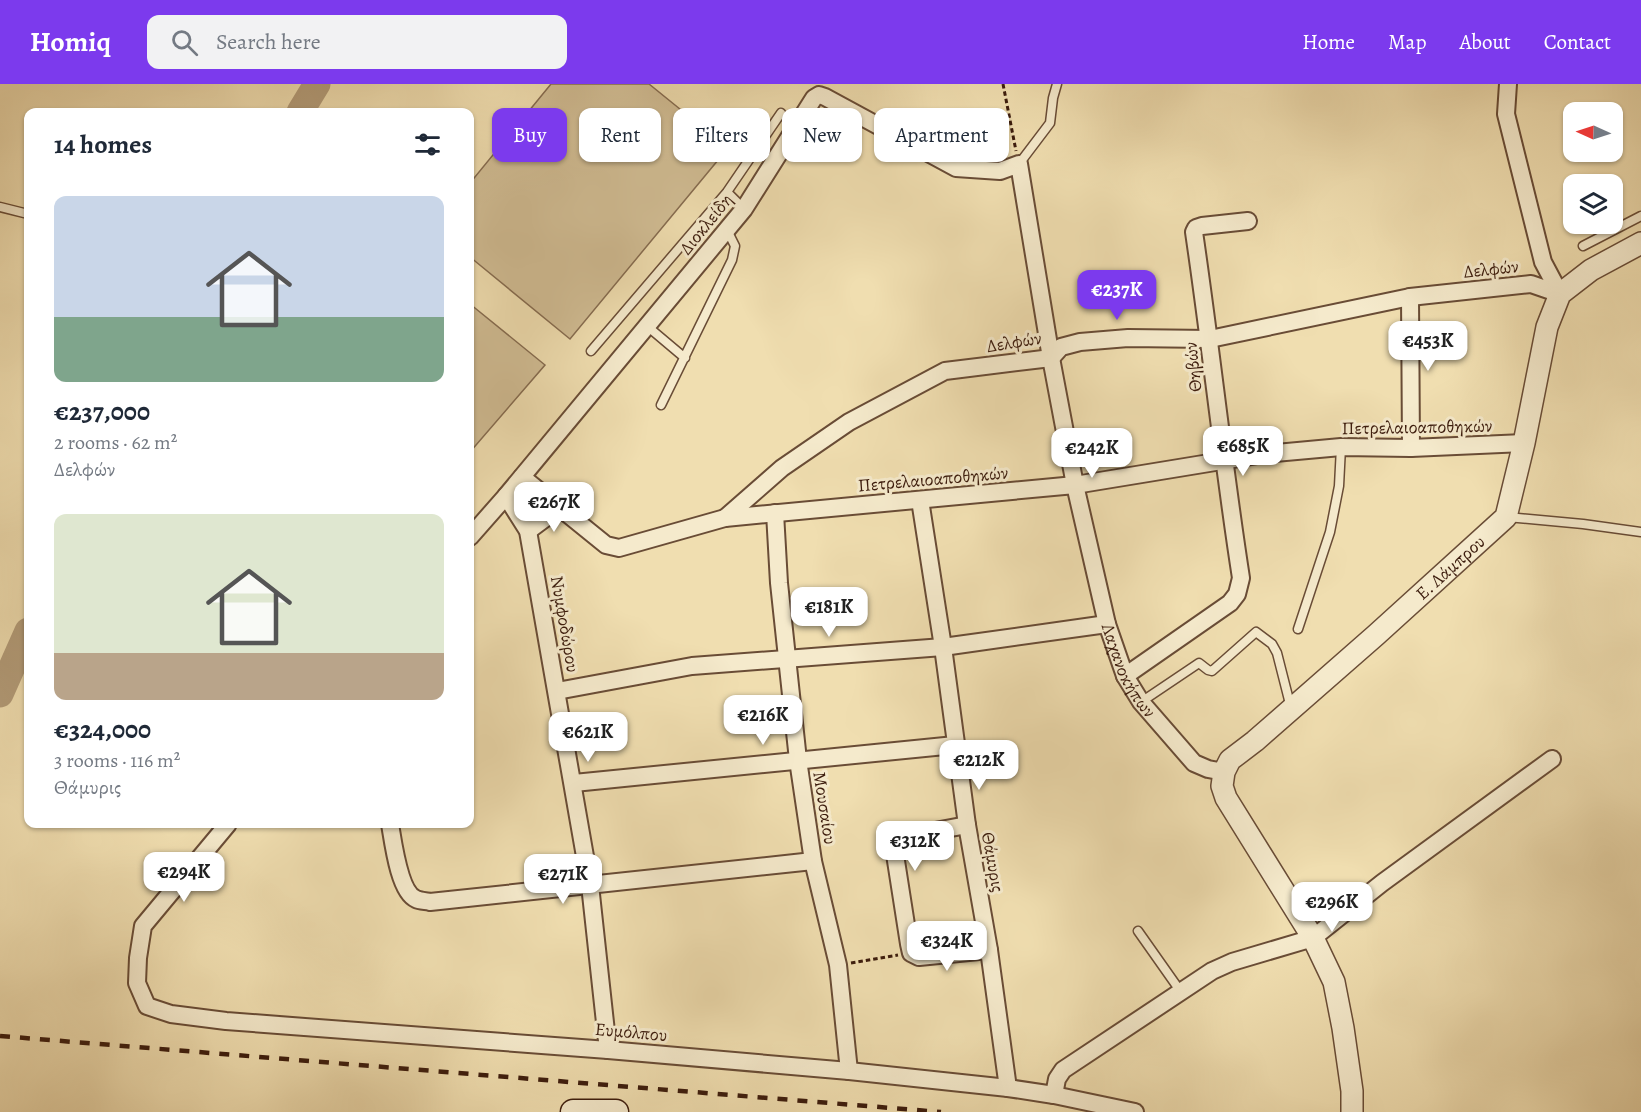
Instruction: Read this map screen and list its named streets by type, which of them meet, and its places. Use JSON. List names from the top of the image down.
{
  "streets": {
    "street": [
      "Διοκλείδη",
      "Δελφών",
      "Θηβών",
      "Πετρελαιοαποθηκών",
      "Ε. Λάμπρου",
      "Νυμφοδώρου",
      "Λαχανοκήπων",
      "Μουσαίου",
      "Θάμυρις",
      "Ευμόλπου"
    ]
  },
  "crossings": [
    ["Διοκλείδη", "Πετρελαιοαποθηκών"],
    ["Διοκλείδη", "Νυμφοδώρου"],
    ["Διοκλείδη", "Λαχανοκήπων"],
    ["Δελφών", "Θηβών"],
    ["Δελφών", "Πετρελαιοαποθηκών"],
    ["Δελφών", "Λαχανοκήπων"],
    ["Θηβών", "Πετρελαιοαποθηκών"],
    ["Θηβών", "Λαχανοκήπων"],
    ["Πετρελαιοαποθηκών", "Λαχανοκήπων"],
    ["Πετρελαιοαποθηκών", "Μουσαίου"],
    ["Πετρελαιοαποθηκών", "Θάμυρις"],
    ["Ε. Λάμπρου", "Λαχανοκήπων"],
    ["Νυμφοδώρου", "Ευμόλπου"],
    ["Μουσαίου", "Ευμόλπου"],
    ["Θάμυρις", "Ευμόλπου"]
  ],
  "north": "left",
  "page": {
    "header": "Homiq",
    "search": "Search here",
    "nav": [
      "Home",
      "Map",
      "About",
      "Contact"
    ],
    "chip": [
      "Buy",
      "Rent",
      "Filters",
      "New",
      "Apartment"
    ],
    "heading": "14 homes",
    "list": [
      {
        "name": "€237,000",
        "note": "2 rooms · 62 m² · Δελφών"
      },
      {
        "name": "€324,000",
        "note": "3 rooms · 116 m² · Θάμυρις"
      }
    ],
    "price": [
      "€237K",
      "€453K",
      "€685K",
      "€242K",
      "€267K",
      "€181K",
      "€216K",
      "€621K",
      "€212K",
      "€312K",
      "€294K",
      "€271K",
      "€296K",
      "€324K"
    ]
  }
}
